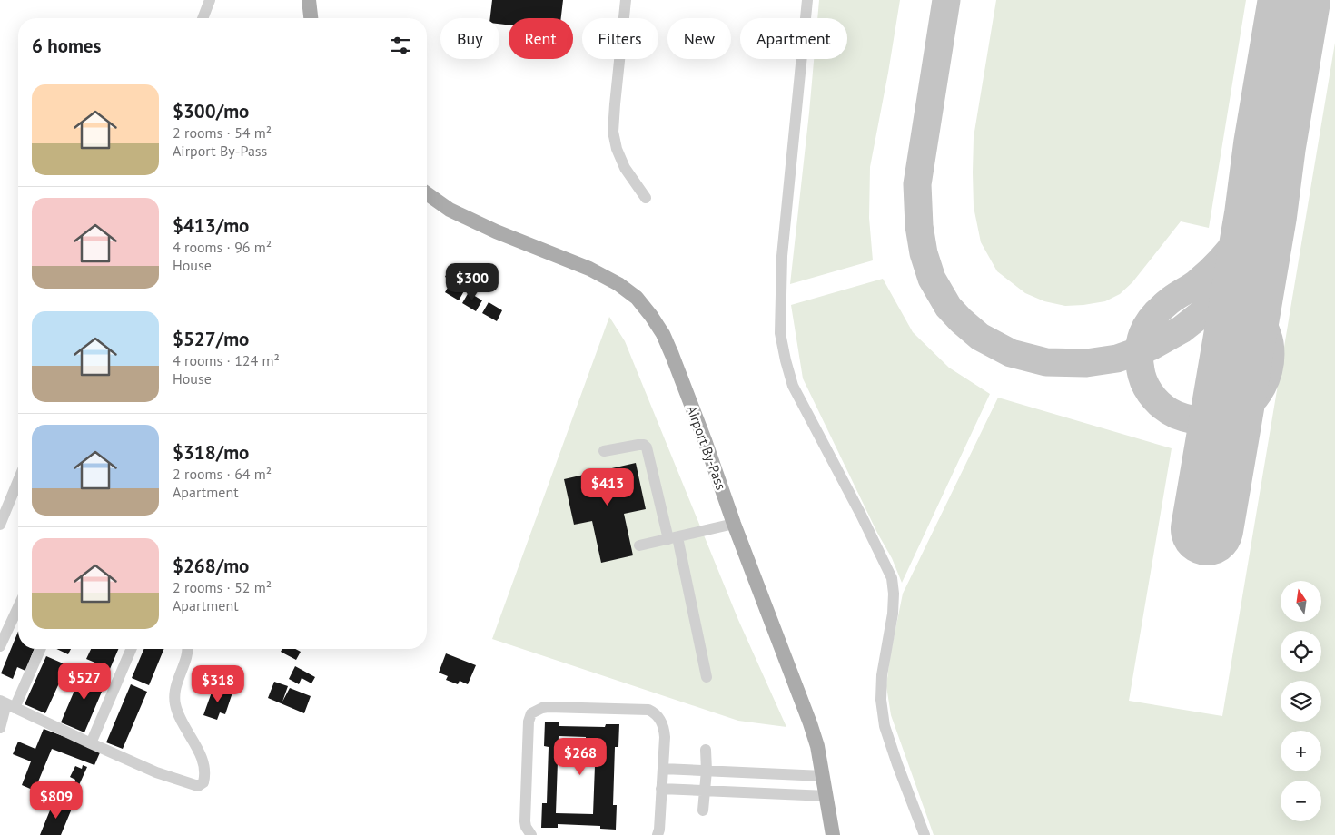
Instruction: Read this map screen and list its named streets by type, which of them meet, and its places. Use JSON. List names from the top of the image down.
{
  "streets": {
    "main road": ["Airport By-Pass"]
  },
  "north": "top",
  "page": {
    "chip": [
      "Buy",
      "Rent",
      "Filters",
      "New",
      "Apartment"
    ],
    "heading": "6 homes",
    "list": [
      {
        "name": "$300/mo",
        "note": "2 rooms · 54 m² · Airport By-Pass"
      },
      {
        "name": "$413/mo",
        "note": "4 rooms · 96 m² · House"
      },
      {
        "name": "$527/mo",
        "note": "4 rooms · 124 m² · House"
      },
      {
        "name": "$318/mo",
        "note": "2 rooms · 64 m² · Apartment"
      },
      {
        "name": "$268/mo",
        "note": "2 rooms · 52 m² · Apartment"
      }
    ],
    "price": [
      "$300",
      "$413",
      "$527",
      "$318",
      "$268",
      "$809"
    ],
    "map_buttons": ["+", "−"]
  }
}
